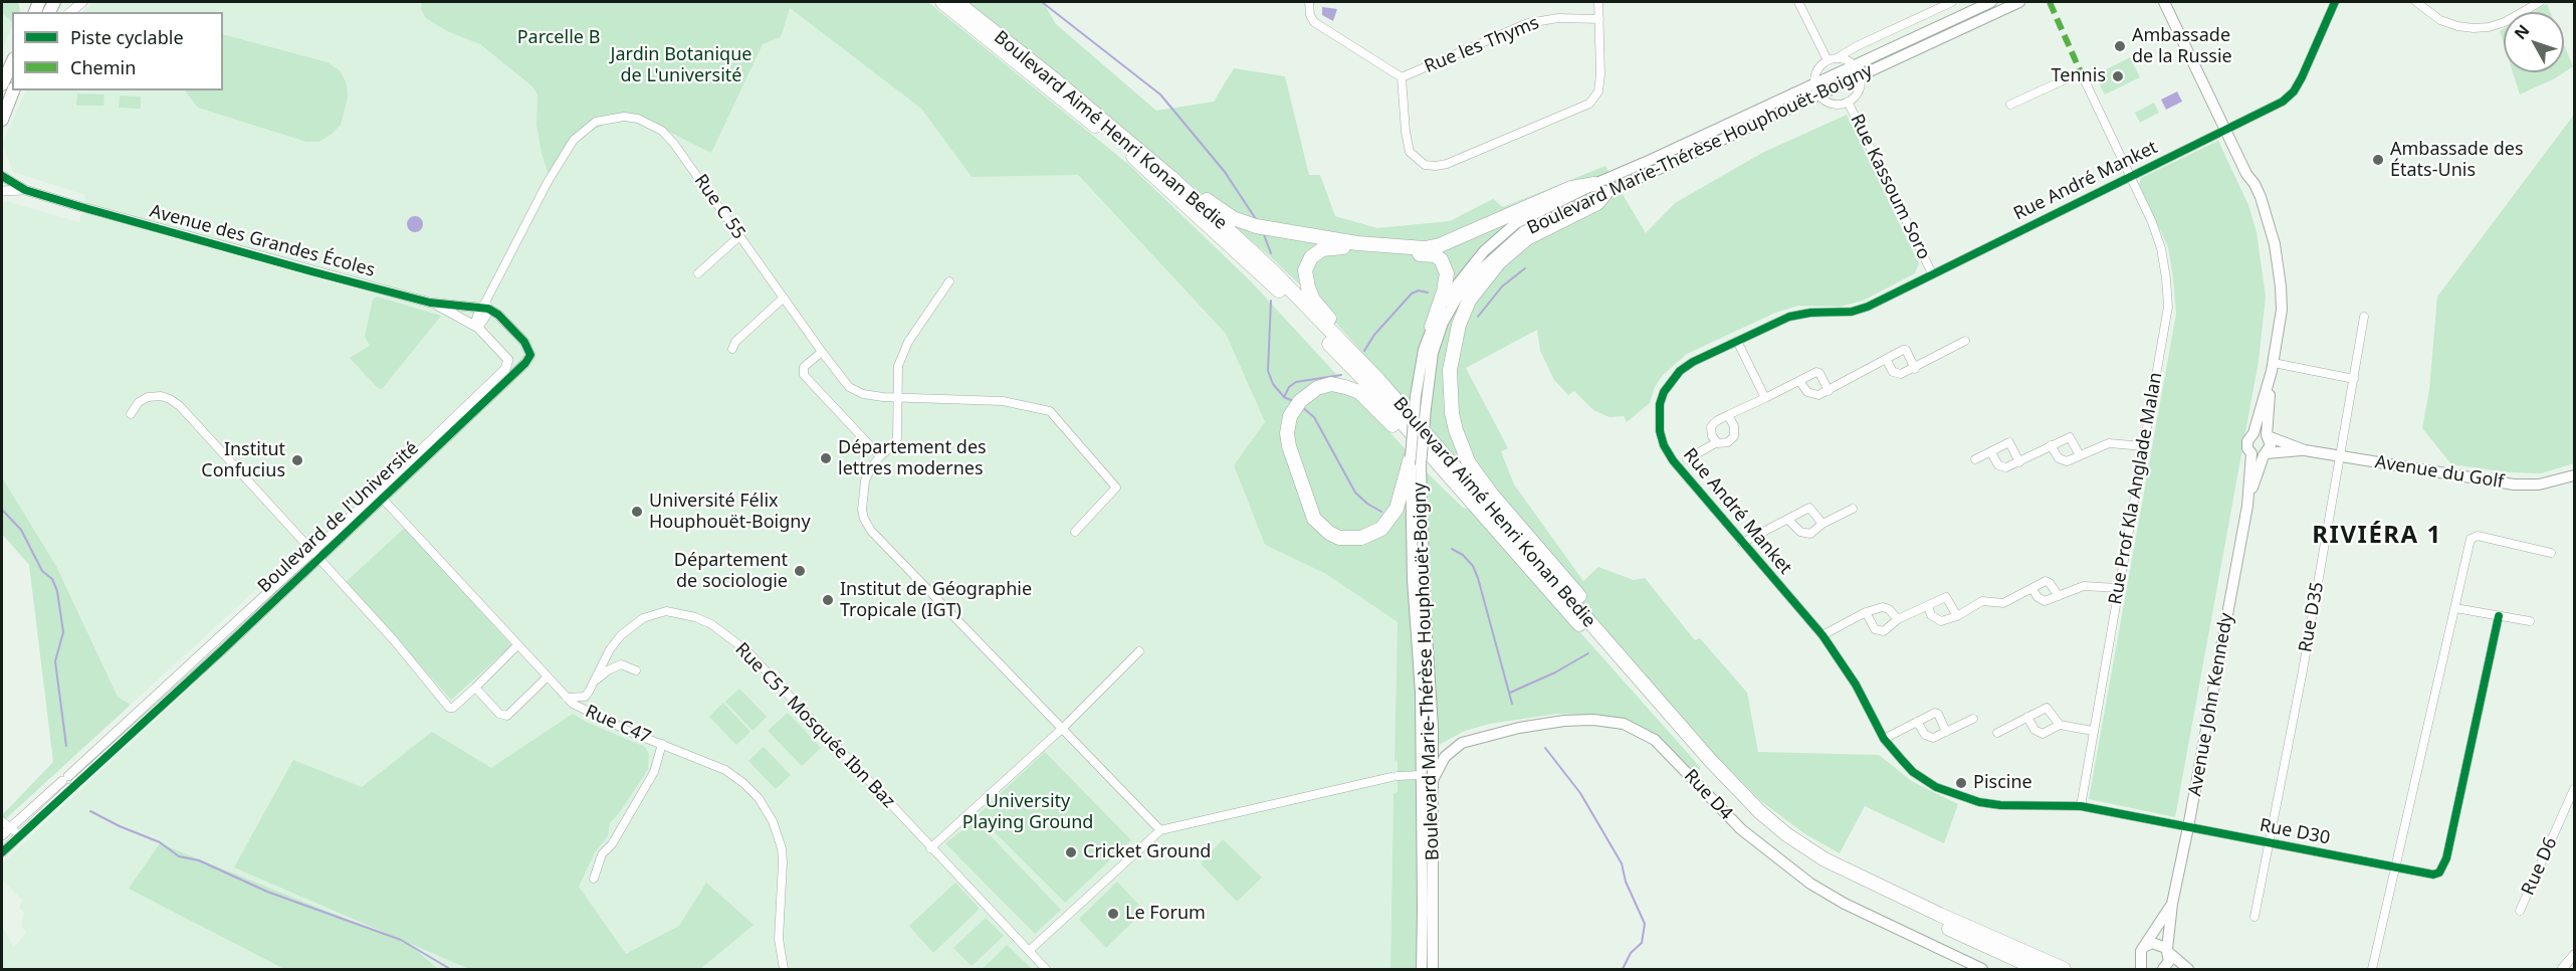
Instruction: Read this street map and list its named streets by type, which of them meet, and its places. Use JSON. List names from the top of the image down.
{
  "streets": {
    "highway": ["Boulevard Aimé Henri Konan Bedie"],
    "main road": [
      "Boulevard Marie-Thérèse Houphouët-Boigny",
      "Avenue du Golf",
      "Avenue John Kennedy",
      "Rue D4"
    ],
    "street": [
      "Rue les Thyms",
      "Rue André Manket",
      "Rue Kassoum Soro",
      "Rue C 55",
      "Avenue des Grandes Écoles",
      "Rue Prof Kla Anglade Malan",
      "Boulevard de l'Université",
      "Rue D35",
      "Rue C47",
      "Rue C51 Mosquée Ibn Baz",
      "Rue D30",
      "Rue D6"
    ]
  },
  "crossings": [
    ["Boulevard Marie-Thérèse Houphouët-Boigny", "Rue D4"],
    ["Rue André Manket", "Rue Kassoum Soro"],
    ["Rue André Manket", "Rue Prof Kla Anglade Malan"],
    ["Rue André Manket", "Avenue John Kennedy"],
    ["Rue André Manket", "Rue D30"],
    ["Rue C 55", "Boulevard de l'Université"],
    ["Avenue des Grandes Écoles", "Boulevard de l'Université"],
    ["Avenue du Golf", "Rue D35"],
    ["Avenue du Golf", "Avenue John Kennedy"],
    ["Boulevard de l'Université", "Rue C47"],
    ["Rue D35", "Rue D30"],
    ["Avenue John Kennedy", "Rue D30"],
    ["Rue C47", "Rue C51 Mosquée Ibn Baz"]
  ],
  "districts": ["RIVIÉRA 1"],
  "parks": ["Parcelle B", "Jardin Botanique de L'université", "University Playing Ground"],
  "places": [
    "Ambassade de la Russie",
    "Tennis",
    "Ambassade des États-Unis",
    "Département des lettres modernes",
    "Institut Confucius",
    "Université Félix Houphouët-Boigny",
    "Département de sociologie",
    "Institut de Géographie Tropicale (IGT)",
    "Piscine",
    "Cricket Ground",
    "Le Forum"
  ],
  "legend": ["Piste cyclable", "Chemin"],
  "north": "top left"
}
